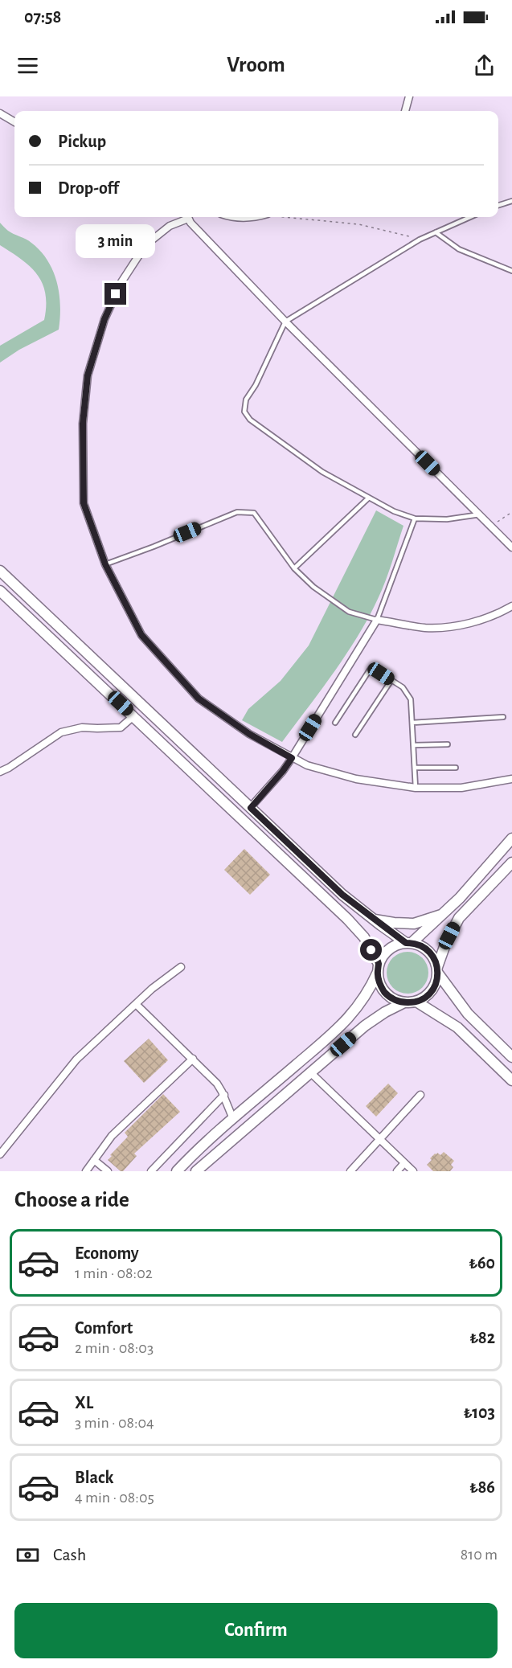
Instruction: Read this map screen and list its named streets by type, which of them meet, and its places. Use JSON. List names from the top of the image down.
{
  "page": {
    "status": "07:58",
    "header": "Vroom",
    "banner": ["Pickup", "Drop-off"],
    "bubble": "3 min",
    "heading": "Choose a ride",
    "list": [
      {
        "name": "Economy",
        "note": "1 min · 08:02",
        "value": "₺60"
      },
      {
        "name": "Comfort",
        "note": "2 min · 08:03",
        "value": "₺82"
      },
      {
        "name": "XL",
        "note": "3 min · 08:04",
        "value": "₺103"
      },
      {
        "name": "Black",
        "note": "4 min · 08:05",
        "value": "₺86"
      }
    ],
    "pay": ["Cash", "810 m"],
    "buttons": "Confirm"
  }
}
